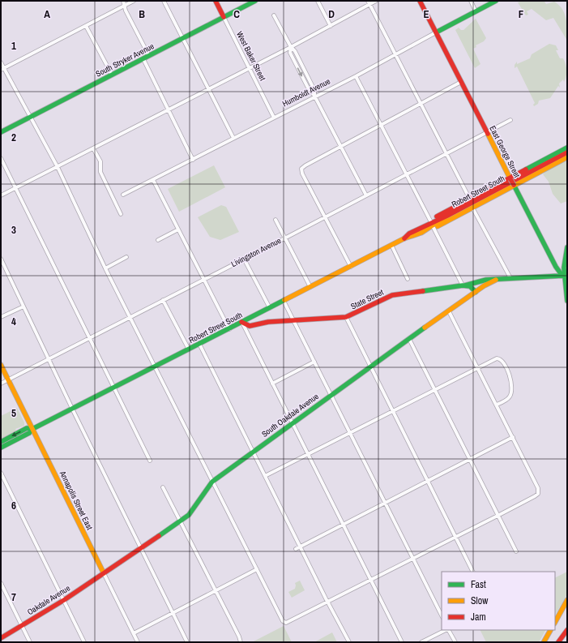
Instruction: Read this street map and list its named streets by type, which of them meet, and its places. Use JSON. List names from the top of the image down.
{
  "streets": {
    "main road": [
      "West Baker Street",
      "South Stryker Avenue",
      "Humboldt Avenue",
      "East George Street",
      "Robert Street South",
      "State Street",
      "South Oakdale Avenue",
      "Annapolis Street East",
      "Oakdale Avenue"
    ],
    "street": ["Livingston Avenue"]
  },
  "crossings": [
    ["West Baker Street", "South Stryker Avenue"],
    ["West Baker Street", "Humboldt Avenue"],
    ["Humboldt Avenue", "East George Street"],
    ["East George Street", "Livingston Avenue"],
    ["East George Street", "State Street"],
    ["Robert Street South", "State Street"],
    ["Robert Street South", "Annapolis Street East"],
    ["Livingston Avenue", "Annapolis Street East"],
    ["State Street", "South Oakdale Avenue"],
    ["South Oakdale Avenue", "Annapolis Street East"],
    ["South Oakdale Avenue", "Oakdale Avenue"],
    ["Annapolis Street East", "Oakdale Avenue"]
  ],
  "legend": ["Fast", "Slow", "Jam"],
  "grid": {
    "columns": [
      "A",
      "B",
      "C",
      "D",
      "E",
      "F"
    ],
    "rows": [
      "1",
      "2",
      "3",
      "4",
      "5",
      "6",
      "7"
    ]
  }
}
